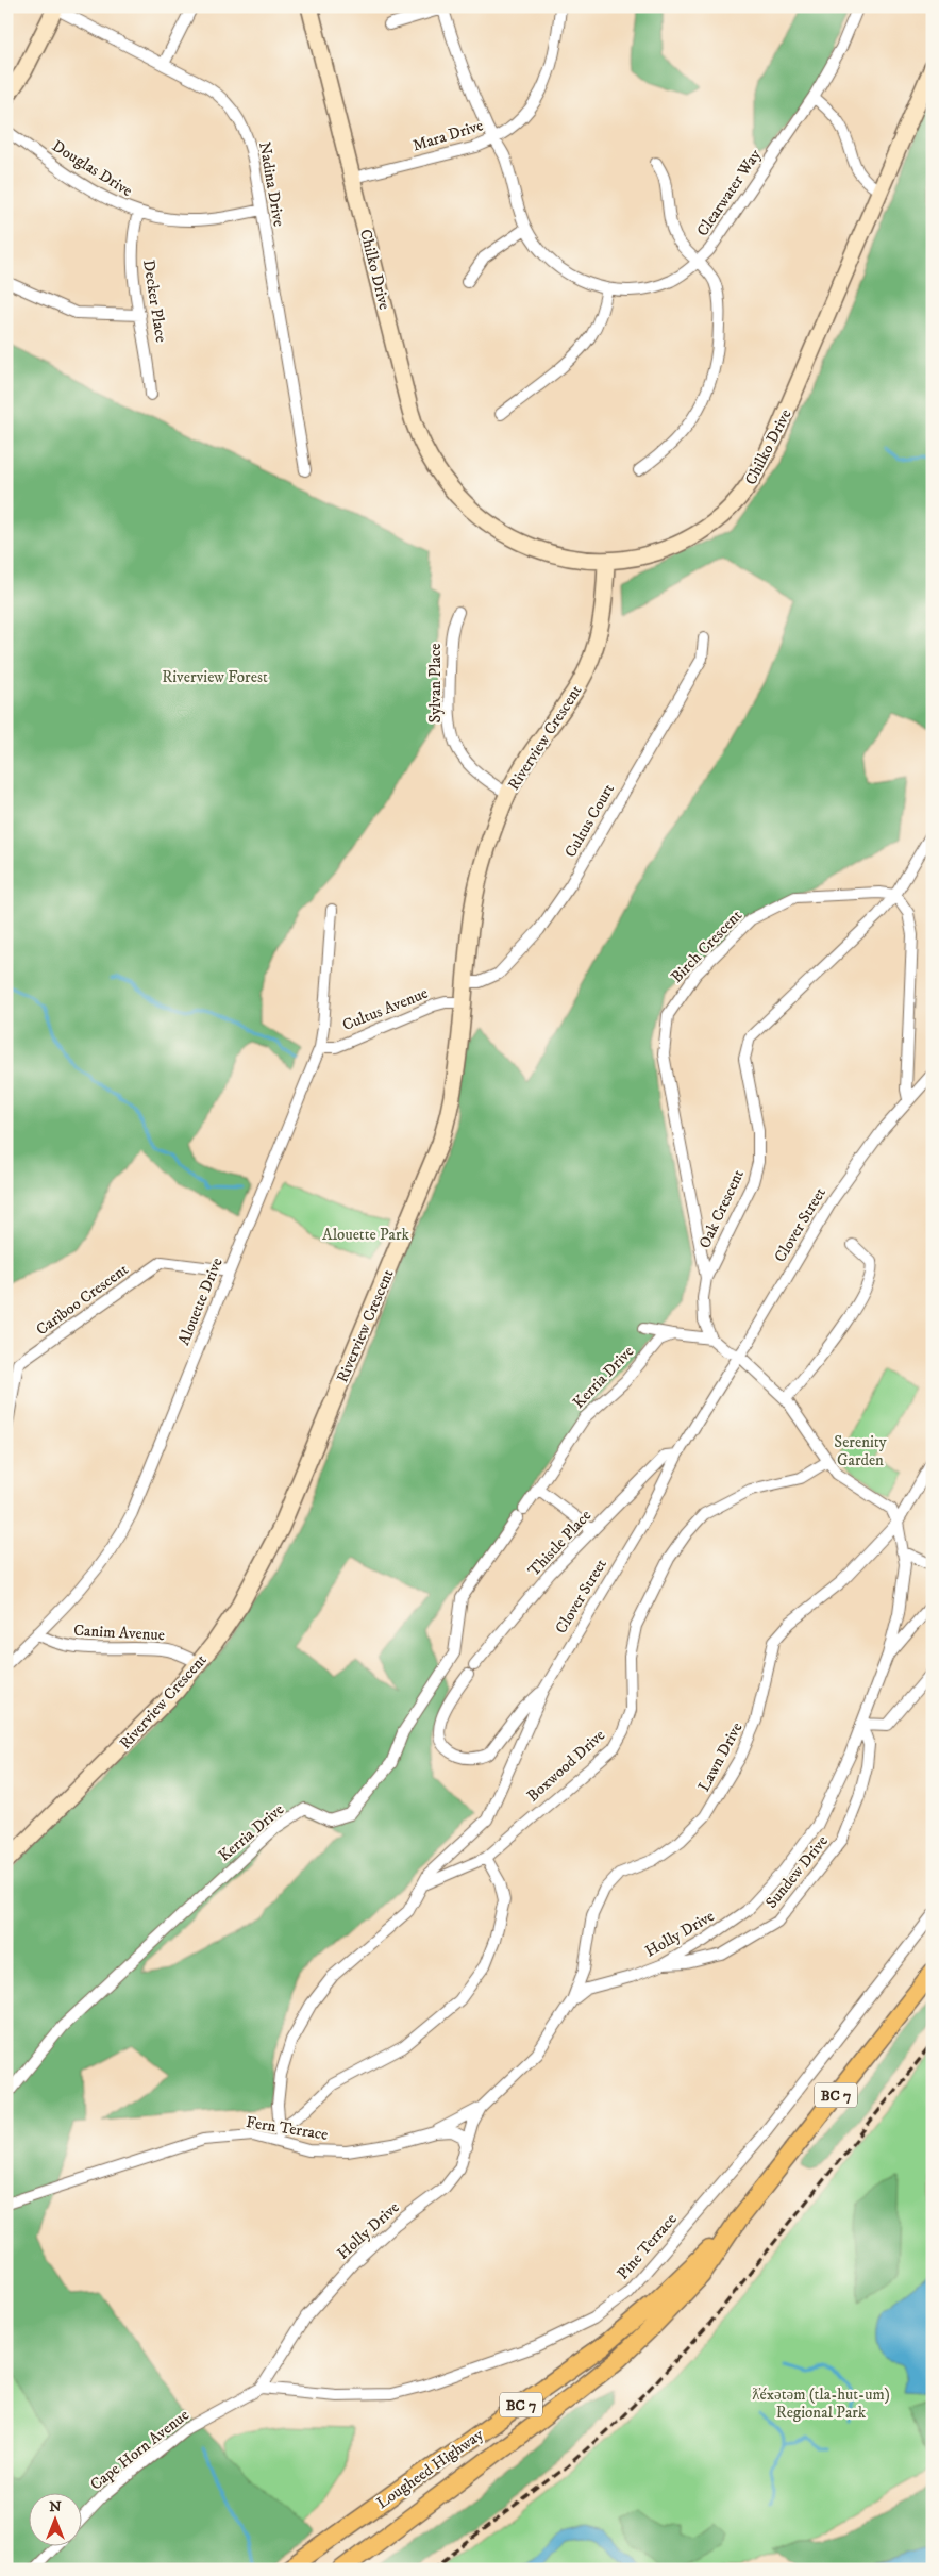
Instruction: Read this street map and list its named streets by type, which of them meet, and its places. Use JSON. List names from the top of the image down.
{
  "streets": {
    "main road": ["BC 7", "Lougheed Highway"],
    "street": [
      "Mara Drive",
      "Douglas Drive",
      "Nadina Drive",
      "Clearwater Way",
      "Chilko Drive",
      "Decker Place",
      "Sylvan Place",
      "Riverview Crescent",
      "Cultus Court",
      "Birch Crescent",
      "Cultus Avenue",
      "Oak Crescent",
      "Clover Street",
      "Cariboo Crescent",
      "Alouette Drive",
      "Kerria Drive",
      "Thistle Place",
      "Canim Avenue",
      "Lawn Drive",
      "Boxwood Drive",
      "Sundew Drive",
      "Holly Drive",
      "Fern Terrace",
      "Pine Terrace",
      "Cape Horn Avenue"
    ]
  },
  "crossings": [
    ["Mara Drive", "Clearwater Way"],
    ["Mara Drive", "Chilko Drive"],
    ["Douglas Drive", "Nadina Drive"],
    ["Douglas Drive", "Decker Place"],
    ["Chilko Drive", "Riverview Crescent"],
    ["Sylvan Place", "Riverview Crescent"],
    ["Riverview Crescent", "Cultus Court"],
    ["Riverview Crescent", "Cultus Avenue"],
    ["Riverview Crescent", "Canim Avenue"],
    ["Birch Crescent", "Oak Crescent"],
    ["Cultus Avenue", "Alouette Drive"],
    ["Clover Street", "Thistle Place"],
    ["Clover Street", "Boxwood Drive"],
    ["Cariboo Crescent", "Alouette Drive"],
    ["Alouette Drive", "Canim Avenue"],
    ["Lawn Drive", "Holly Drive"],
    ["Sundew Drive", "Holly Drive"],
    ["Holly Drive", "Fern Terrace"],
    ["Holly Drive", "Pine Terrace"],
    ["Holly Drive", "Cape Horn Avenue"],
    ["Pine Terrace", "Cape Horn Avenue"]
  ],
  "parks": [
    "Riverview Forest",
    "Alouette Park",
    "Serenity Garden",
    "ƛ̓éxətəm (tla-hut-um) Regional Park"
  ],
  "north": "top"
}
